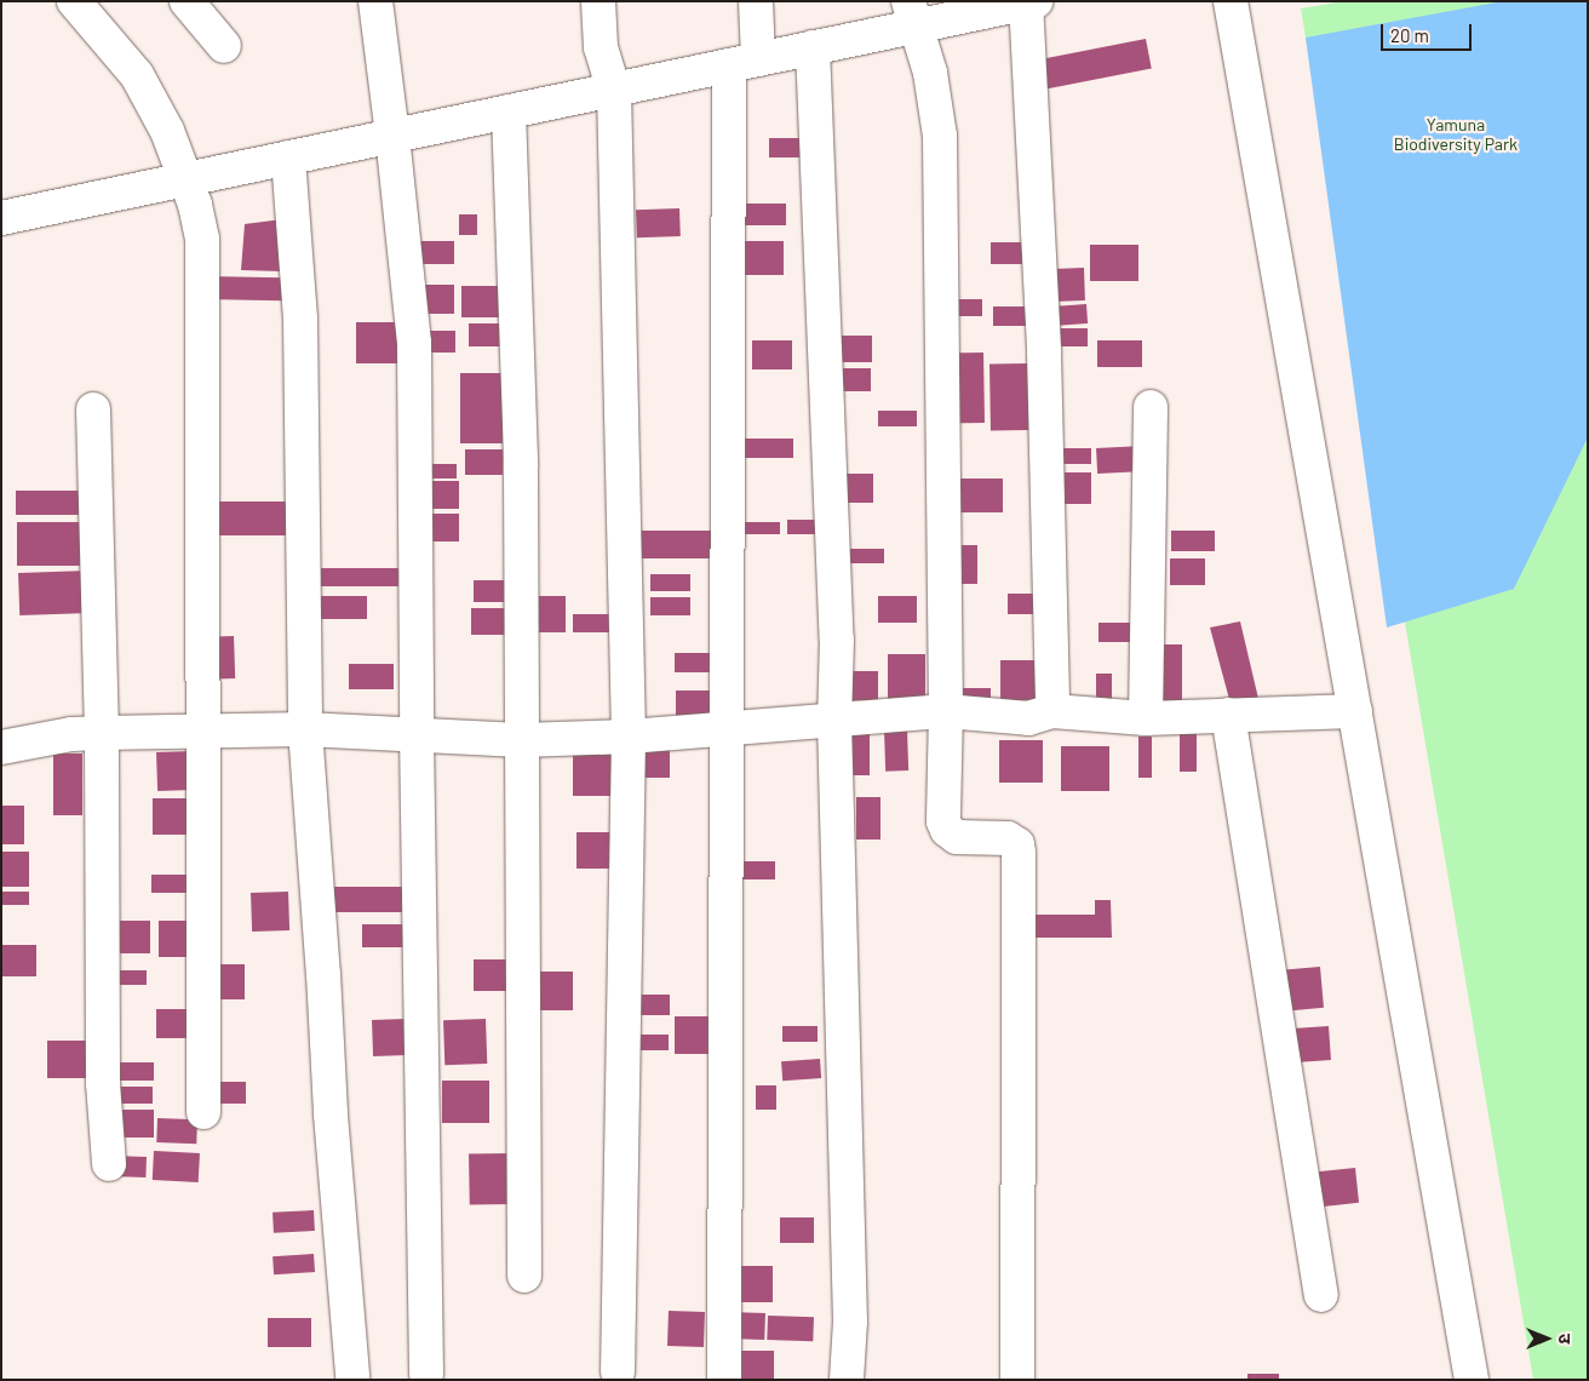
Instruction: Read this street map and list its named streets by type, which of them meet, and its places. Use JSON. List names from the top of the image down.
{
  "parks": ["Yamuna Biodiversity Park"],
  "scale_bar": "20 m",
  "north": "right"
}
